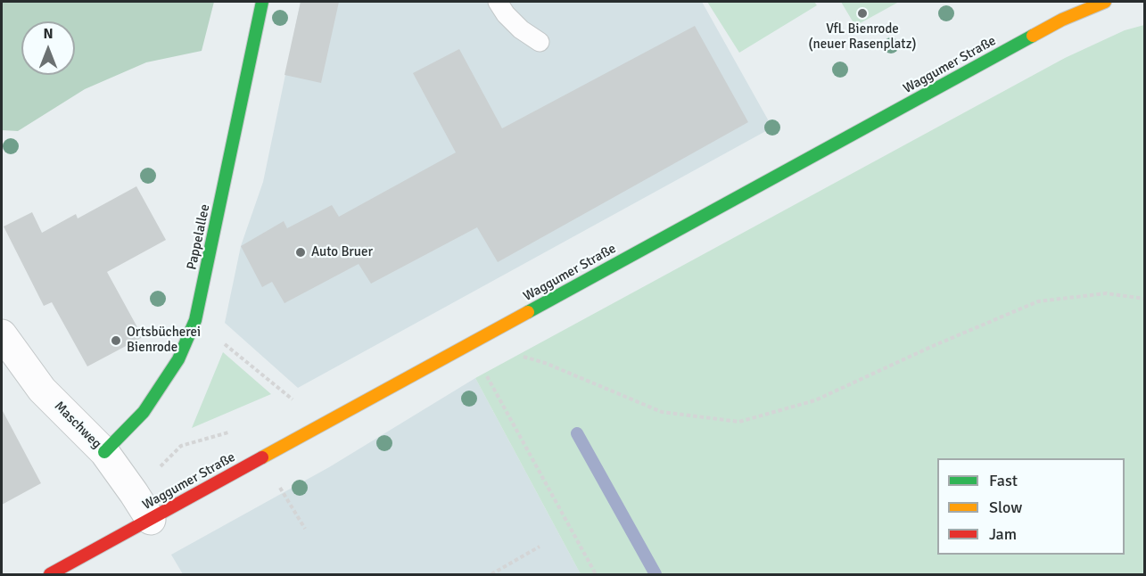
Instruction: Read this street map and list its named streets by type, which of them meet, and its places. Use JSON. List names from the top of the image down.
{
  "streets": {
    "street": ["Waggumer Straße", "Pappelallee", "Maschweg"]
  },
  "crossings": [
    ["Waggumer Straße", "Maschweg"],
    ["Pappelallee", "Maschweg"]
  ],
  "places": ["VfL Bienrode (neuer Rasenplatz)", "Auto Bruer", "Ortsbücherei Bienrode"],
  "legend": ["Fast", "Slow", "Jam"],
  "north": "top"
}
